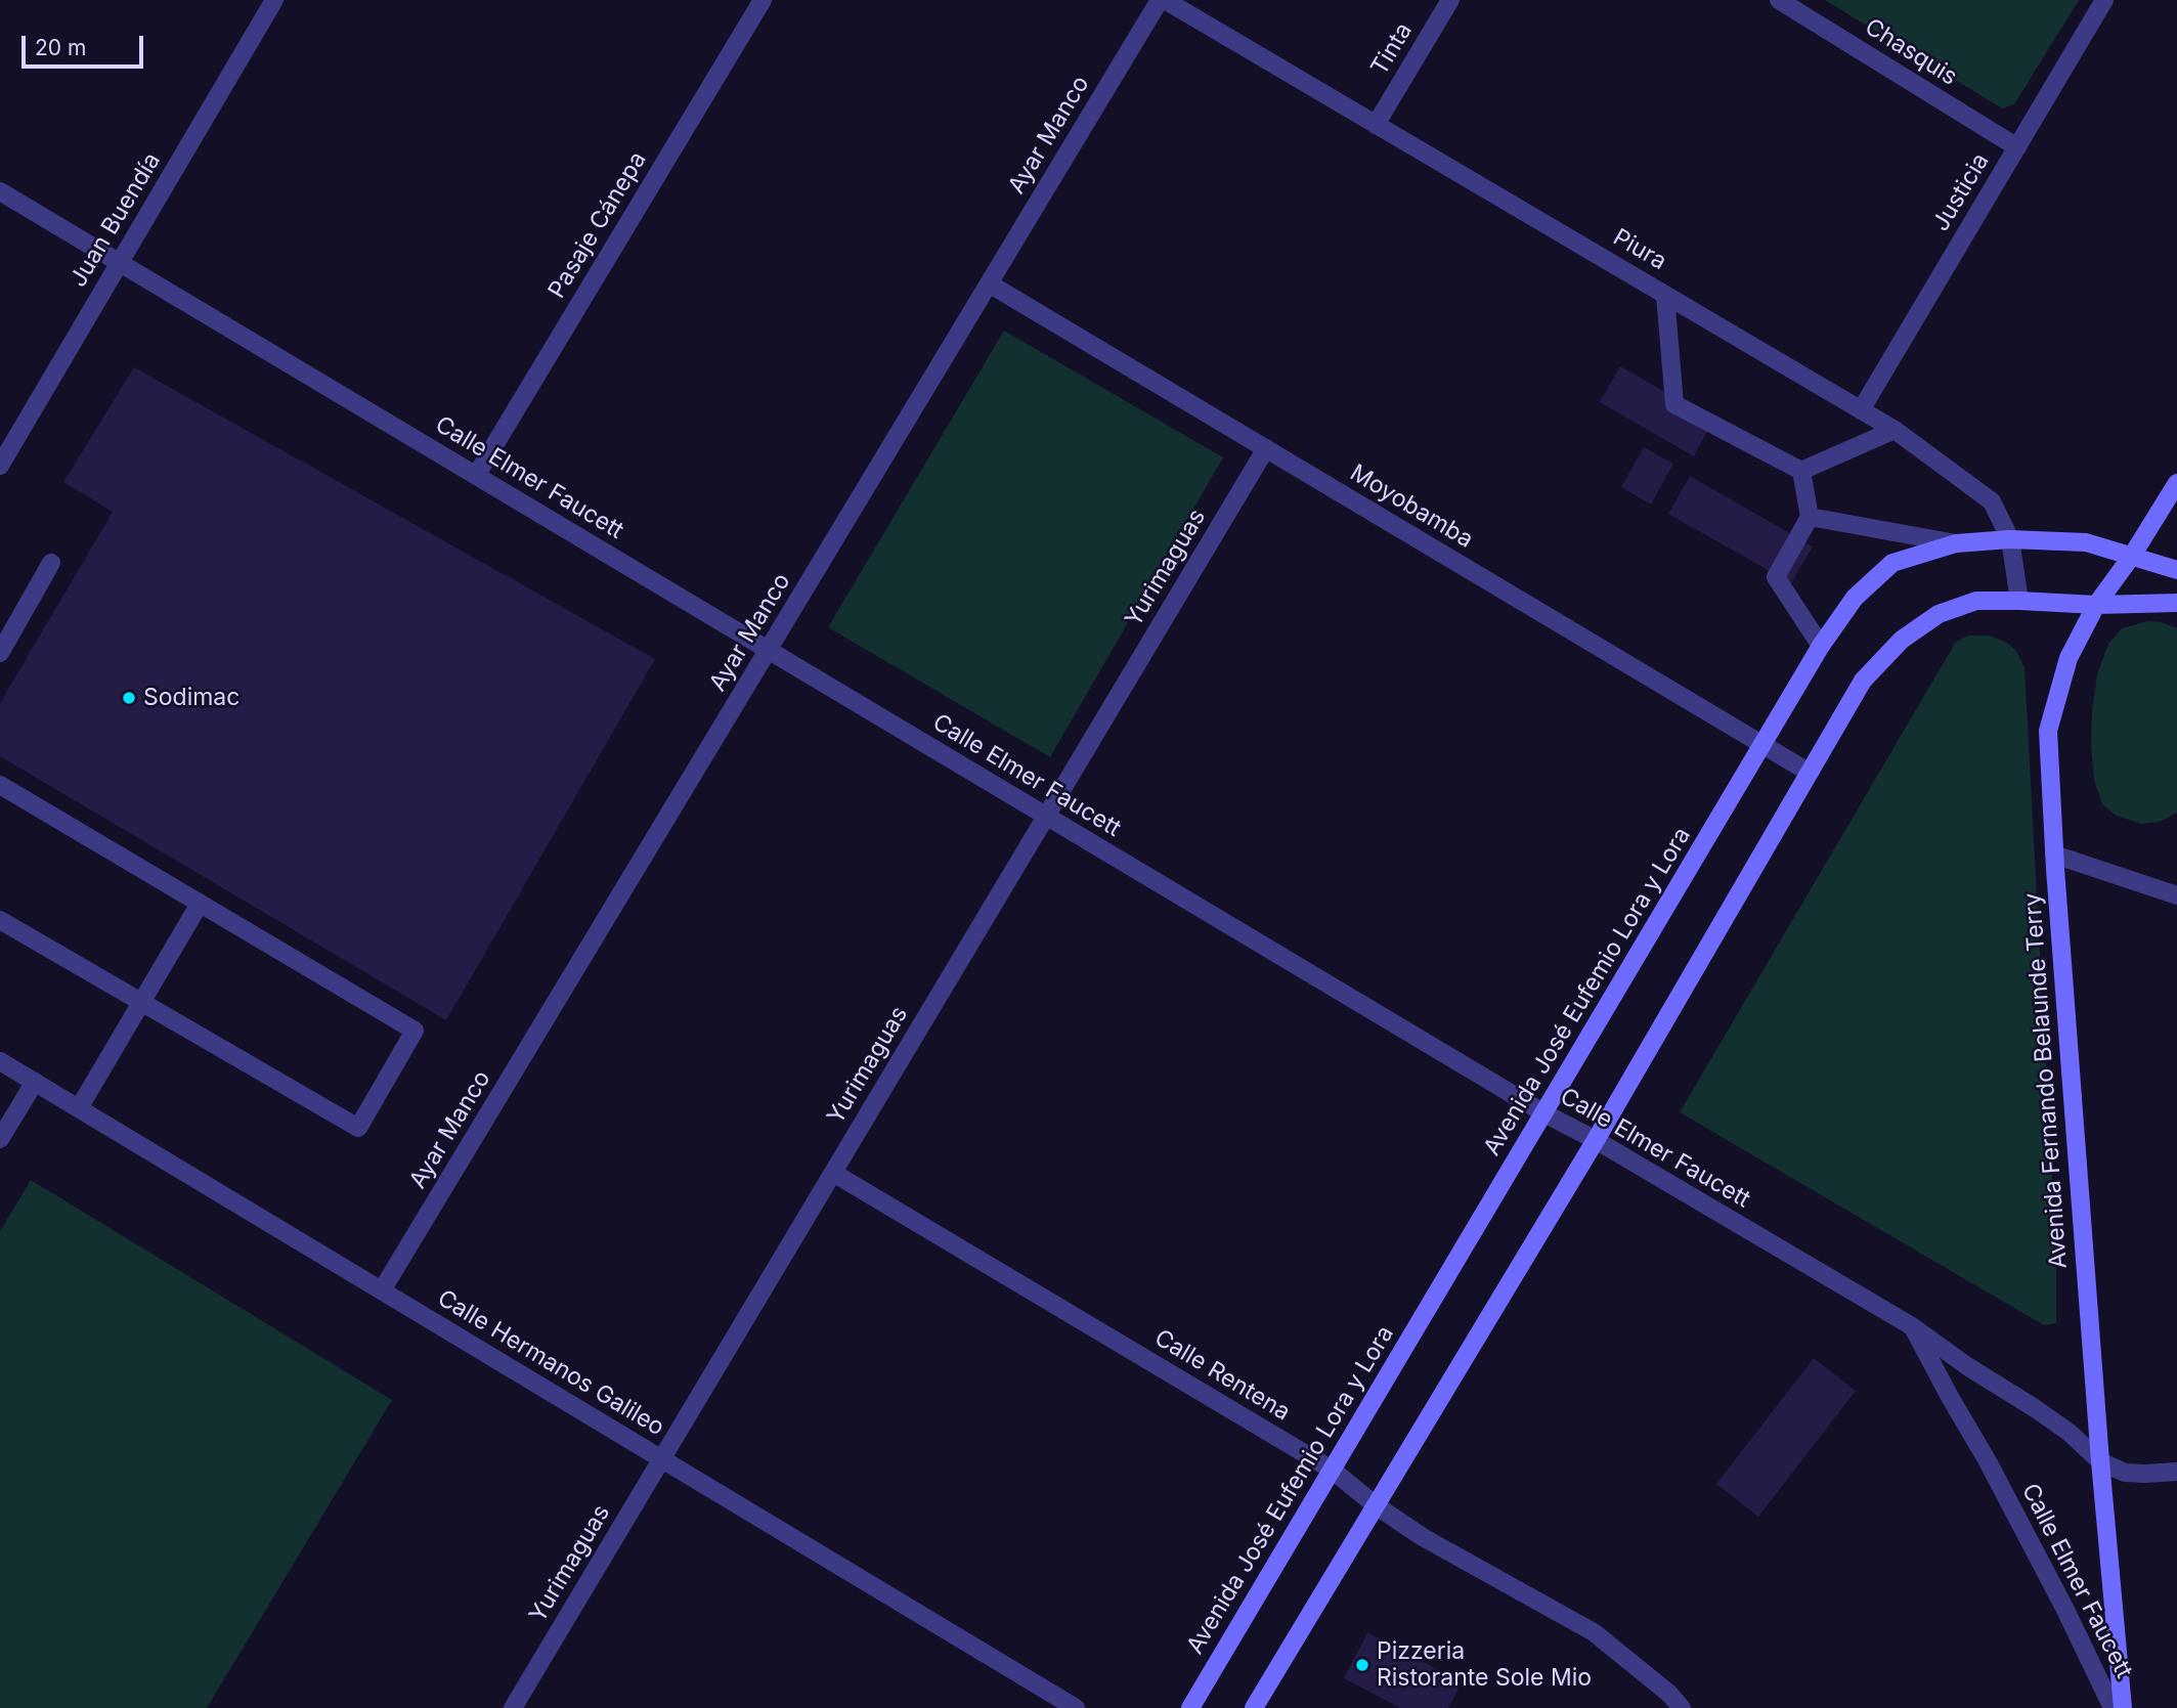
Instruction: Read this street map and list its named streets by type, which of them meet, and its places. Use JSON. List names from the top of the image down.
{
  "streets": {
    "main road": ["Avenida José Eufemio Lora y Lora", "Avenida Fernando Belaunde Terry"],
    "street": [
      "Tinta",
      "Chasquis",
      "Ayar Manco",
      "Justicia",
      "Juan Buendía",
      "Pasaje Cánepa",
      "Piura",
      "Calle Elmer Faucett",
      "Moyobamba",
      "Yurimaguas",
      "Calle Hermanos Galileo",
      "Calle Rentena"
    ]
  },
  "crossings": [
    ["Tinta", "Piura"],
    ["Chasquis", "Justicia"],
    ["Ayar Manco", "Calle Elmer Faucett"],
    ["Ayar Manco", "Moyobamba"],
    ["Ayar Manco", "Calle Hermanos Galileo"],
    ["Justicia", "Piura"],
    ["Juan Buendía", "Calle Elmer Faucett"],
    ["Pasaje Cánepa", "Calle Elmer Faucett"],
    ["Piura", "Avenida José Eufemio Lora y Lora"],
    ["Calle Elmer Faucett", "Yurimaguas"],
    ["Calle Elmer Faucett", "Avenida José Eufemio Lora y Lora"],
    ["Calle Elmer Faucett", "Avenida Fernando Belaunde Terry"],
    ["Moyobamba", "Yurimaguas"],
    ["Moyobamba", "Avenida José Eufemio Lora y Lora"],
    ["Yurimaguas", "Calle Hermanos Galileo"],
    ["Yurimaguas", "Calle Rentena"],
    ["Avenida José Eufemio Lora y Lora", "Avenida Fernando Belaunde Terry"],
    ["Avenida José Eufemio Lora y Lora", "Calle Rentena"]
  ],
  "places": ["Sodimac", "Pizzeria Ristorante Sole Mio"],
  "scale_bar": "20 m"
}
